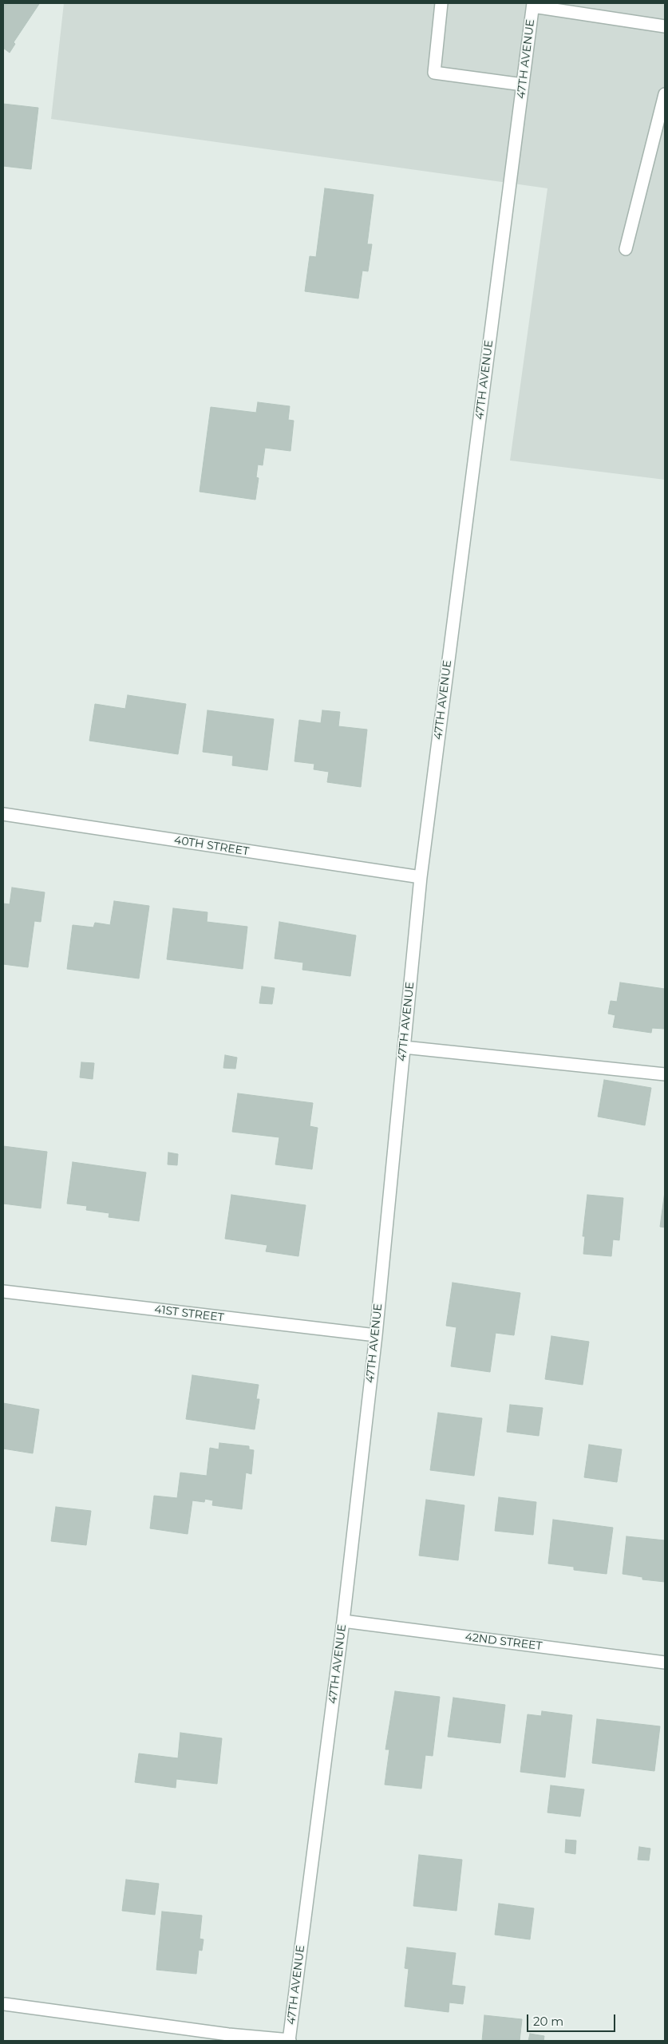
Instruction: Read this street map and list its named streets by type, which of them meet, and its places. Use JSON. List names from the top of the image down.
{
  "streets": {
    "street": [
      "47TH AVENUE",
      "40TH STREET",
      "41ST STREET",
      "42ND STREET"
    ]
  },
  "crossings": [
    ["47TH AVENUE", "40TH STREET"],
    ["47TH AVENUE", "41ST STREET"],
    ["47TH AVENUE", "42ND STREET"]
  ],
  "scale_bar": "20 m"
}
